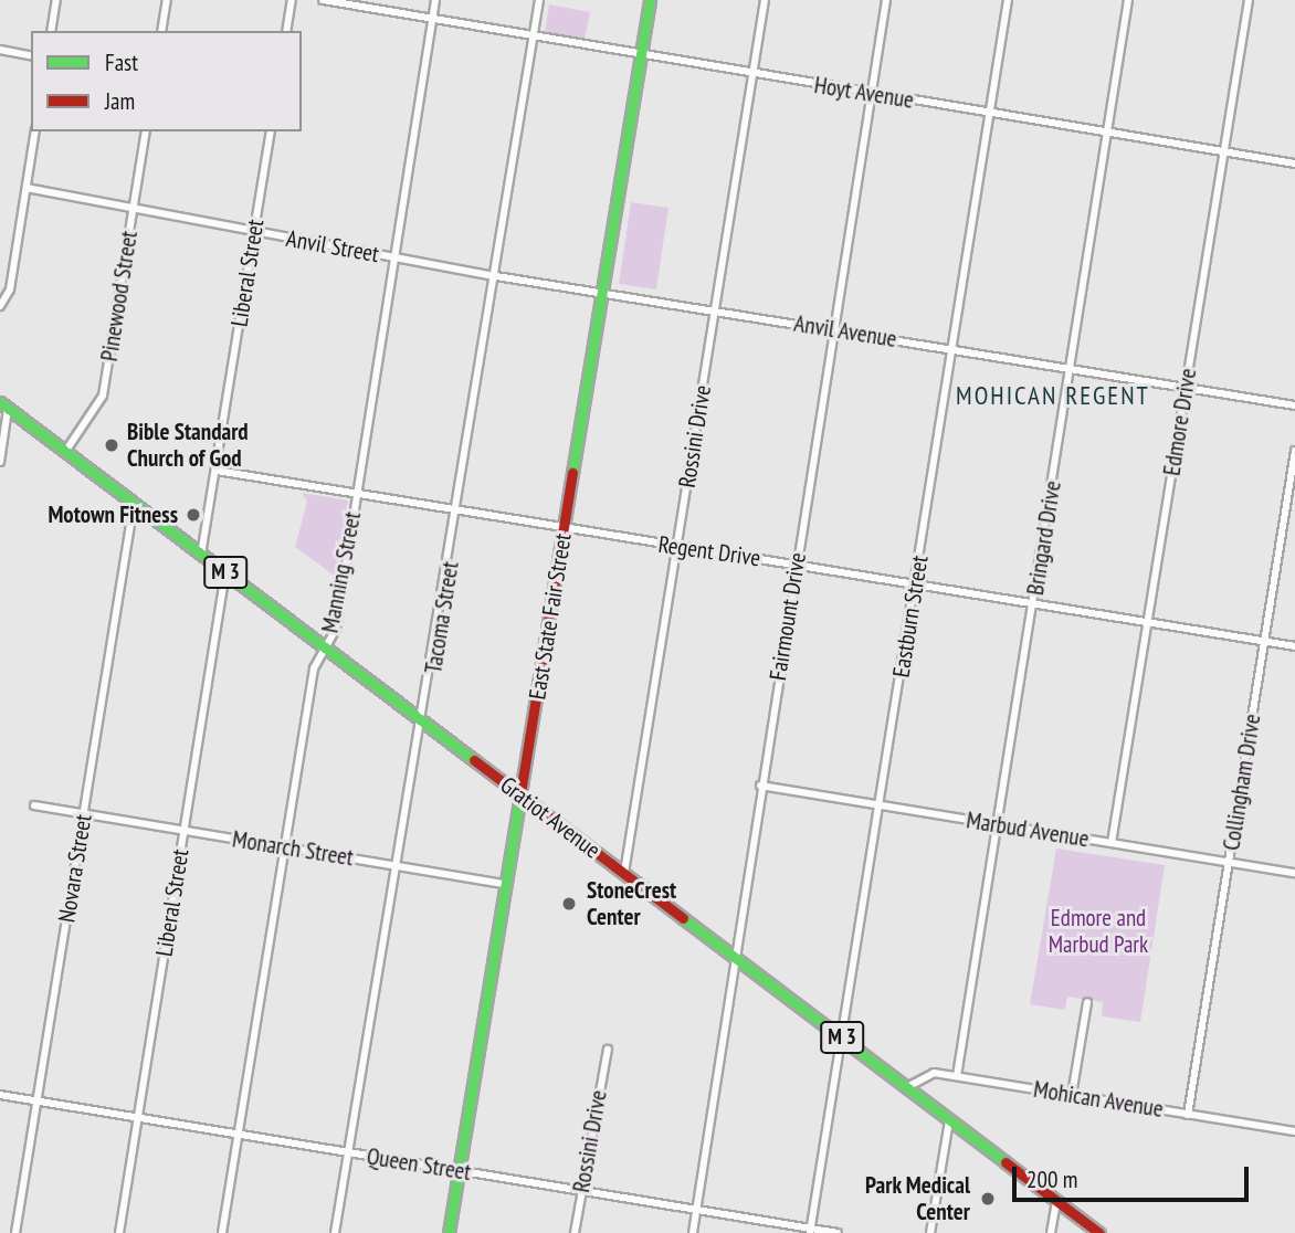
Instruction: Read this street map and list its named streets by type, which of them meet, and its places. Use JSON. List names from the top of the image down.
{
  "streets": {
    "main road": ["M 3", "East State Fair Street", "Gratiot Avenue"],
    "street": [
      "Hoyt Avenue",
      "Anvil Street",
      "Liberal Street",
      "Pinewood Street",
      "Anvil Avenue",
      "Edmore Drive",
      "Rossini Drive",
      "Bringard Drive",
      "Regent Drive",
      "Manning Street",
      "Fairmount Drive",
      "Eastburn Street",
      "Tacoma Street",
      "Collingham Drive",
      "Marbud Avenue",
      "Monarch Street",
      "Novara Street",
      "Mohican Avenue",
      "Queen Street"
    ]
  },
  "crossings": [
    ["Hoyt Avenue", "Edmore Drive"],
    ["Hoyt Avenue", "Rossini Drive"],
    ["Hoyt Avenue", "Bringard Drive"],
    ["Hoyt Avenue", "Manning Street"],
    ["Hoyt Avenue", "East State Fair Street"],
    ["Hoyt Avenue", "Fairmount Drive"],
    ["Hoyt Avenue", "Eastburn Street"],
    ["Hoyt Avenue", "Tacoma Street"],
    ["Anvil Street", "Liberal Street"],
    ["Anvil Street", "Pinewood Street"],
    ["Anvil Street", "Anvil Avenue"],
    ["Anvil Street", "Manning Street"],
    ["Liberal Street", "Regent Drive"],
    ["Liberal Street", "Gratiot Avenue"],
    ["Liberal Street", "Monarch Street"],
    ["Liberal Street", "Queen Street"],
    ["Pinewood Street", "Gratiot Avenue"],
    ["Anvil Avenue", "Edmore Drive"],
    ["Anvil Avenue", "Rossini Drive"],
    ["Anvil Avenue", "Bringard Drive"],
    ["Anvil Avenue", "Manning Street"],
    ["Anvil Avenue", "East State Fair Street"],
    ["Anvil Avenue", "Fairmount Drive"],
    ["Anvil Avenue", "Eastburn Street"],
    ["Anvil Avenue", "Tacoma Street"],
    ["Edmore Drive", "Regent Drive"],
    ["Edmore Drive", "Marbud Avenue"],
    ["Rossini Drive", "Regent Drive"],
    ["Rossini Drive", "Gratiot Avenue"],
    ["Rossini Drive", "Queen Street"],
    ["Bringard Drive", "Regent Drive"],
    ["Bringard Drive", "Marbud Avenue"],
    ["Bringard Drive", "Mohican Avenue"],
    ["Regent Drive", "Manning Street"],
    ["Regent Drive", "East State Fair Street"],
    ["Regent Drive", "Fairmount Drive"],
    ["Regent Drive", "Eastburn Street"],
    ["Regent Drive", "Tacoma Street"],
    ["Regent Drive", "Collingham Drive"],
    ["Manning Street", "Gratiot Avenue"],
    ["Manning Street", "Monarch Street"],
    ["Manning Street", "Queen Street"],
    ["East State Fair Street", "Gratiot Avenue"],
    ["East State Fair Street", "Monarch Street"],
    ["East State Fair Street", "Queen Street"],
    ["Fairmount Drive", "Gratiot Avenue"],
    ["Fairmount Drive", "Marbud Avenue"],
    ["Fairmount Drive", "Queen Street"],
    ["Eastburn Street", "Gratiot Avenue"],
    ["Eastburn Street", "Marbud Avenue"],
    ["Eastburn Street", "Queen Street"],
    ["Tacoma Street", "Gratiot Avenue"],
    ["Tacoma Street", "Monarch Street"],
    ["Tacoma Street", "Queen Street"],
    ["Collingham Drive", "Marbud Avenue"],
    ["Collingham Drive", "Mohican Avenue"],
    ["Gratiot Avenue", "Novara Street"],
    ["Gratiot Avenue", "Mohican Avenue"],
    ["Monarch Street", "Novara Street"],
    ["Novara Street", "Queen Street"]
  ],
  "districts": ["MOHICAN REGENT"],
  "parks": ["Edmore and Marbud Park"],
  "places": [
    "Bible Standard Church of God",
    "Motown Fitness",
    "StoneCrest Center",
    "Park Medical Center"
  ],
  "legend": ["Fast", "Jam"],
  "scale_bar": "200 m"
}
